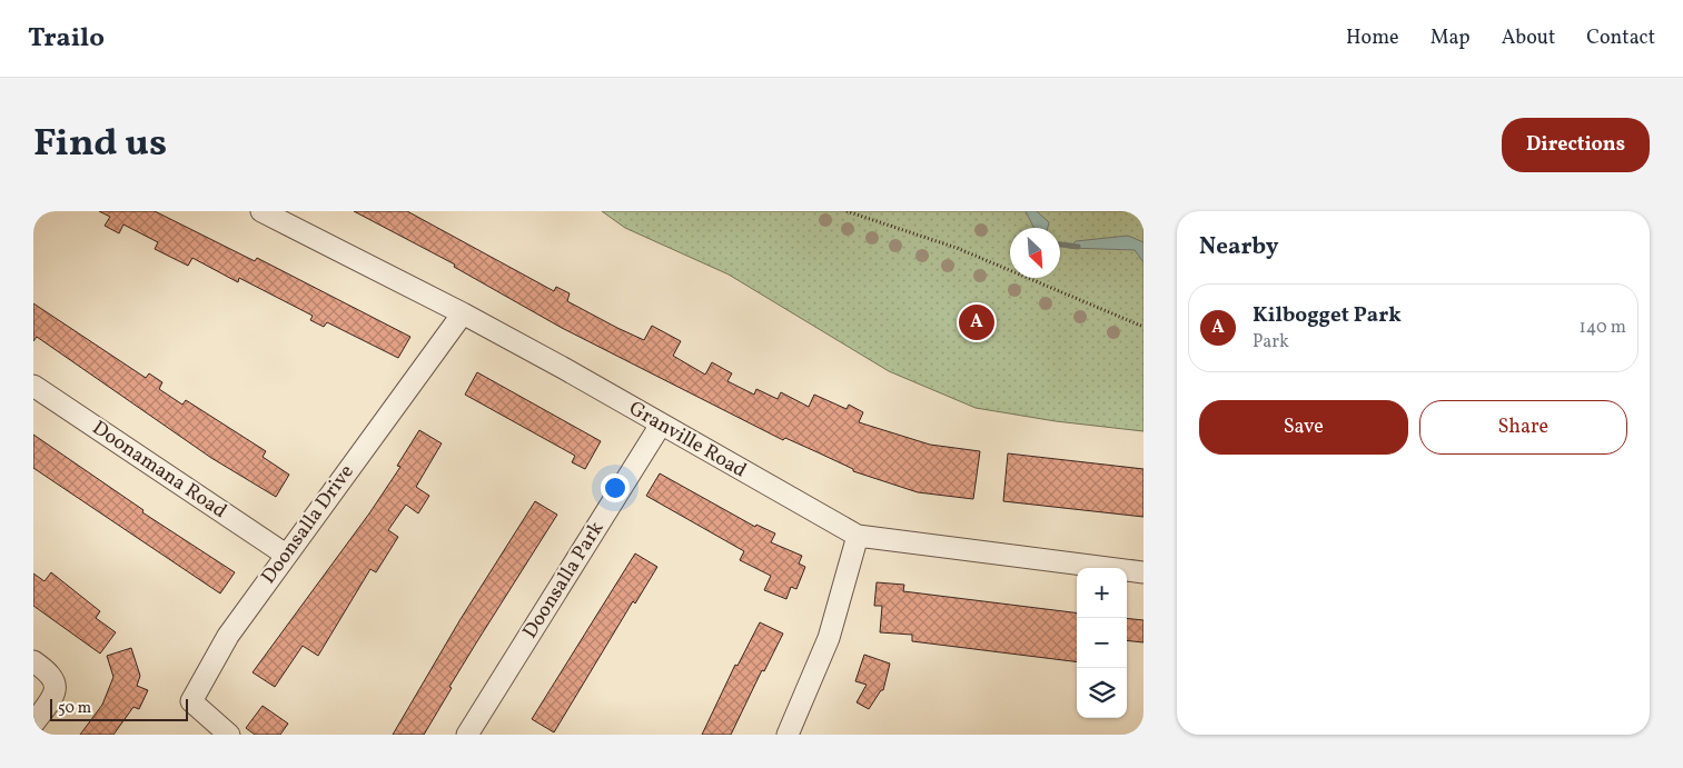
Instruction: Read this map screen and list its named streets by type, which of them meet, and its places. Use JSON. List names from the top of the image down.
{
  "streets": {
    "street": [
      "Granville Road",
      "Doonamana Road",
      "Doonsalla Drive",
      "Doonsalla Park"
    ]
  },
  "crossings": [
    ["Granville Road", "Doonsalla Drive"],
    ["Granville Road", "Doonsalla Park"],
    ["Doonamana Road", "Doonsalla Drive"]
  ],
  "scale_bar": "50 m",
  "north": "bottom right",
  "page": {
    "header": "Trailo",
    "nav": [
      "Home",
      "Map",
      "About",
      "Contact"
    ],
    "title": "Find us",
    "buttons": [
      "Directions",
      ["Save", "Share"]
    ],
    "heading": "Nearby",
    "list": [
      {
        "mark": "A",
        "name": "Kilbogget Park",
        "note": "Park",
        "value": "140 m"
      }
    ],
    "pins": "A",
    "map_buttons": ["+", "−"],
    "scale": "50 m"
  }
}
